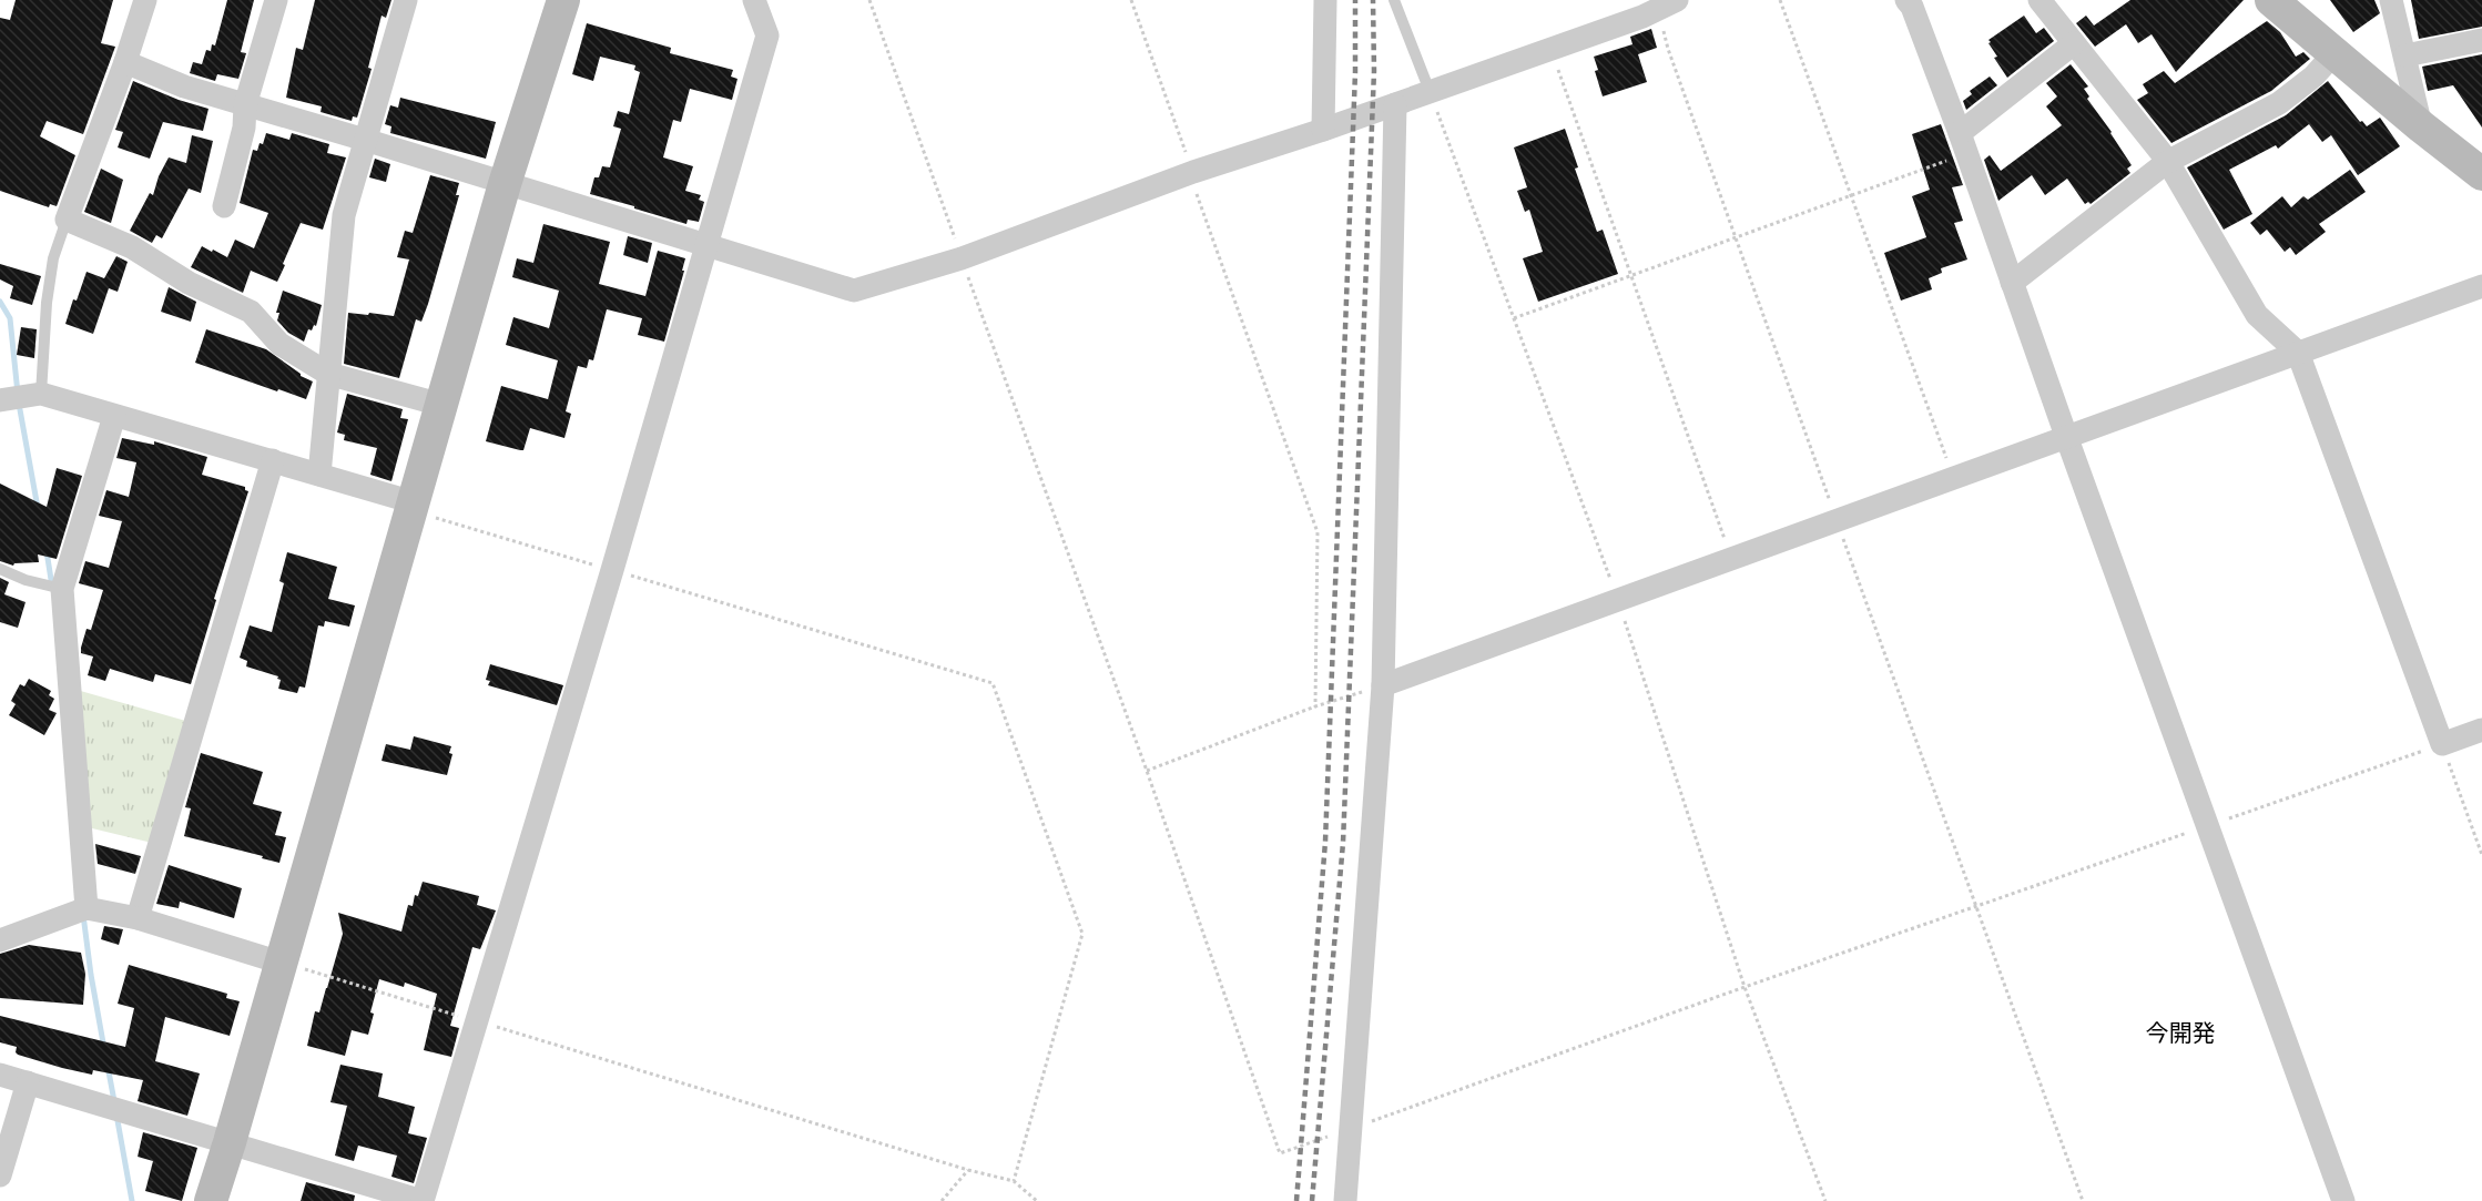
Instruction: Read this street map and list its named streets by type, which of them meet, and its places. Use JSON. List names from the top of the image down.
{
  "districts": ["今開発"]
}
